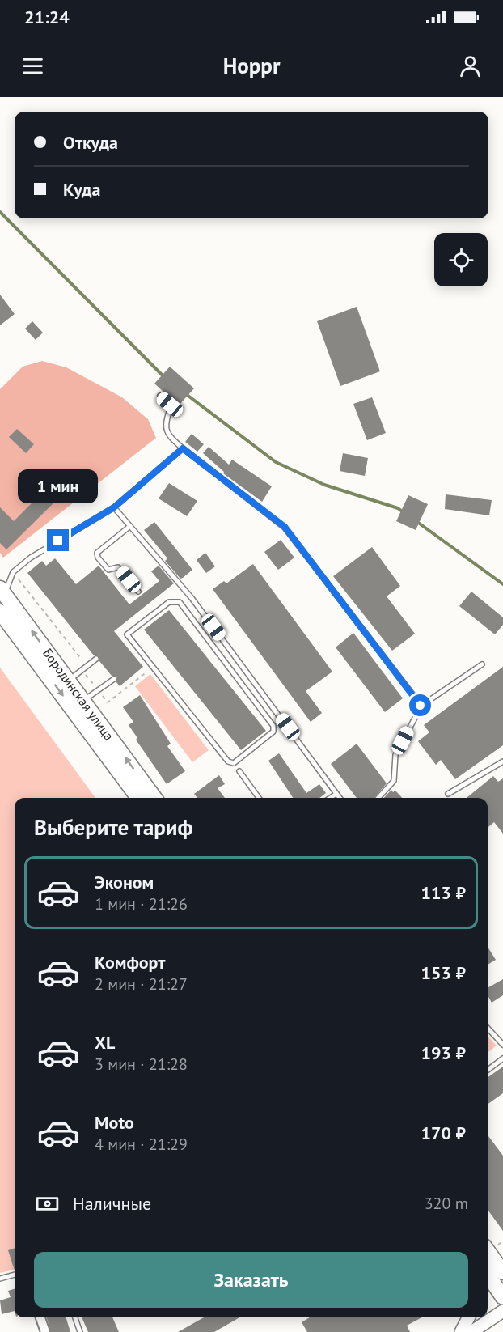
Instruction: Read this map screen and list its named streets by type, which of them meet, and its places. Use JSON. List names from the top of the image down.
{
  "streets": {
    "main road": ["Бородинская улица"]
  },
  "page": {
    "status": "21:24",
    "header": "Hoppr",
    "banner": ["Откуда", "Куда"],
    "bubble": "1 мин",
    "heading": "Выберите тариф",
    "list": [
      {
        "name": "Эконом",
        "note": "1 мин · 21:26",
        "value": "113 ₽"
      },
      {
        "name": "Комфорт",
        "note": "2 мин · 21:27",
        "value": "153 ₽"
      },
      {
        "name": "XL",
        "note": "3 мин · 21:28",
        "value": "193 ₽"
      },
      {
        "name": "Moto",
        "note": "4 мин · 21:29",
        "value": "170 ₽"
      }
    ],
    "pay": ["Наличные", "320 m"],
    "buttons": "Заказать"
  }
}
